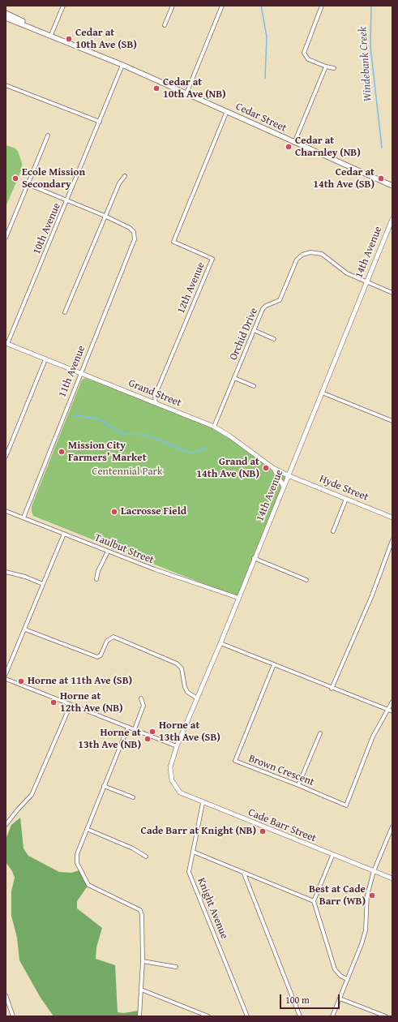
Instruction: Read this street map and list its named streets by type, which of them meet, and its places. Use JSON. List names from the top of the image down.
{
  "streets": {
    "main road": ["Cedar Street"],
    "street": [
      "10th Avenue",
      "14th Avenue",
      "12th Avenue",
      "Orchid Drive",
      "11th Avenue",
      "Grand Street",
      "Hyde Street",
      "Taulbut Street",
      "Brown Crescent",
      "Cade Barr Street",
      "Knight Avenue"
    ]
  },
  "crossings": [
    ["Cedar Street", "10th Avenue"],
    ["Cedar Street", "12th Avenue"],
    ["10th Avenue", "Grand Street"],
    ["14th Avenue", "Orchid Drive"],
    ["14th Avenue", "Grand Street"],
    ["14th Avenue", "Hyde Street"],
    ["14th Avenue", "Taulbut Street"],
    ["14th Avenue", "Cade Barr Street"],
    ["12th Avenue", "Grand Street"],
    ["Orchid Drive", "Grand Street"],
    ["11th Avenue", "Grand Street"],
    ["11th Avenue", "Taulbut Street"],
    ["Grand Street", "Hyde Street"],
    ["Cade Barr Street", "Knight Avenue"]
  ],
  "water": ["Windebank Creek"],
  "parks": ["Centennial Park"],
  "places": [
    "Cedar at 10th Ave (SB)",
    "Cedar at 10th Ave (NB)",
    "Cedar at Charnley (NB)",
    "Ecole Mission Secondary",
    "Cedar at 14th Ave (SB)",
    "Mission City Farmers’ Market",
    "Grand at 14th Ave (NB)",
    "Lacrosse Field",
    "Horne at 11th Ave (SB)",
    "Horne at 12th Ave (NB)",
    "Horne at 13th Ave (SB)",
    "Horne at 13th Ave (NB)",
    "Cade Barr at Knight (NB)",
    "Best at Cade Barr (WB)"
  ],
  "scale_bar": "100 m"
}
